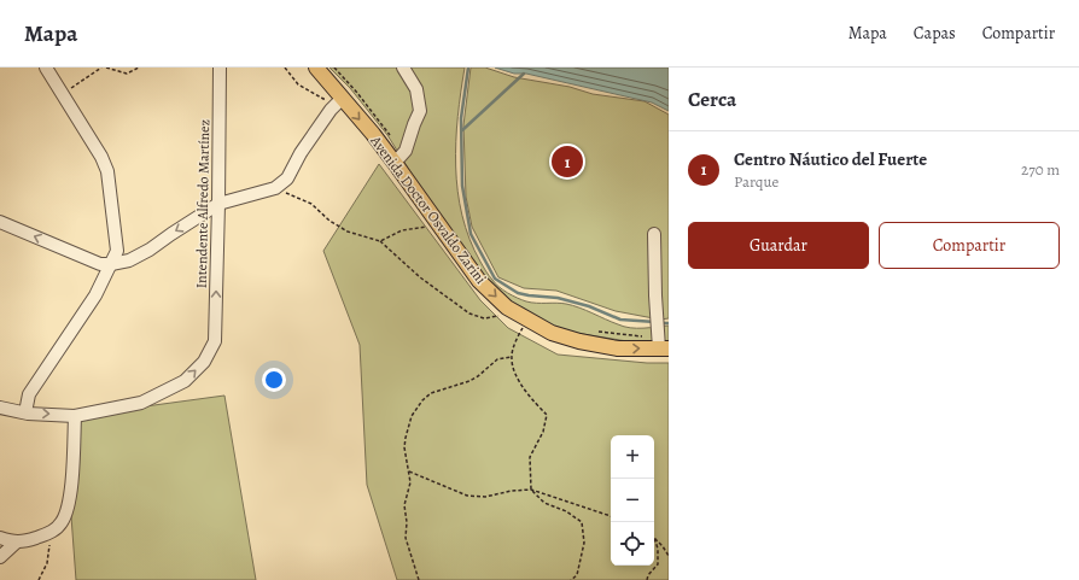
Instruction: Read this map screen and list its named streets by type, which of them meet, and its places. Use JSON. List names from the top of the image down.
{
  "streets": {
    "main road": ["Avenida Doctor Osvaldo Zarini"],
    "street": ["Intendente Alfredo Martínez"]
  },
  "one_way": ["Intendente Alfredo Martínez", "Avenida Doctor Osvaldo Zarini"],
  "page": {
    "header": "Mapa",
    "nav": ["Mapa", "Capas", "Compartir"],
    "heading": "Cerca",
    "list": [
      {
        "mark": "1",
        "name": "Centro Náutico del Fuerte",
        "note": "Parque",
        "value": "270 m"
      }
    ],
    "pins": "1",
    "buttons": ["Guardar", "Compartir"],
    "map_buttons": ["+", "−"]
  }
}
